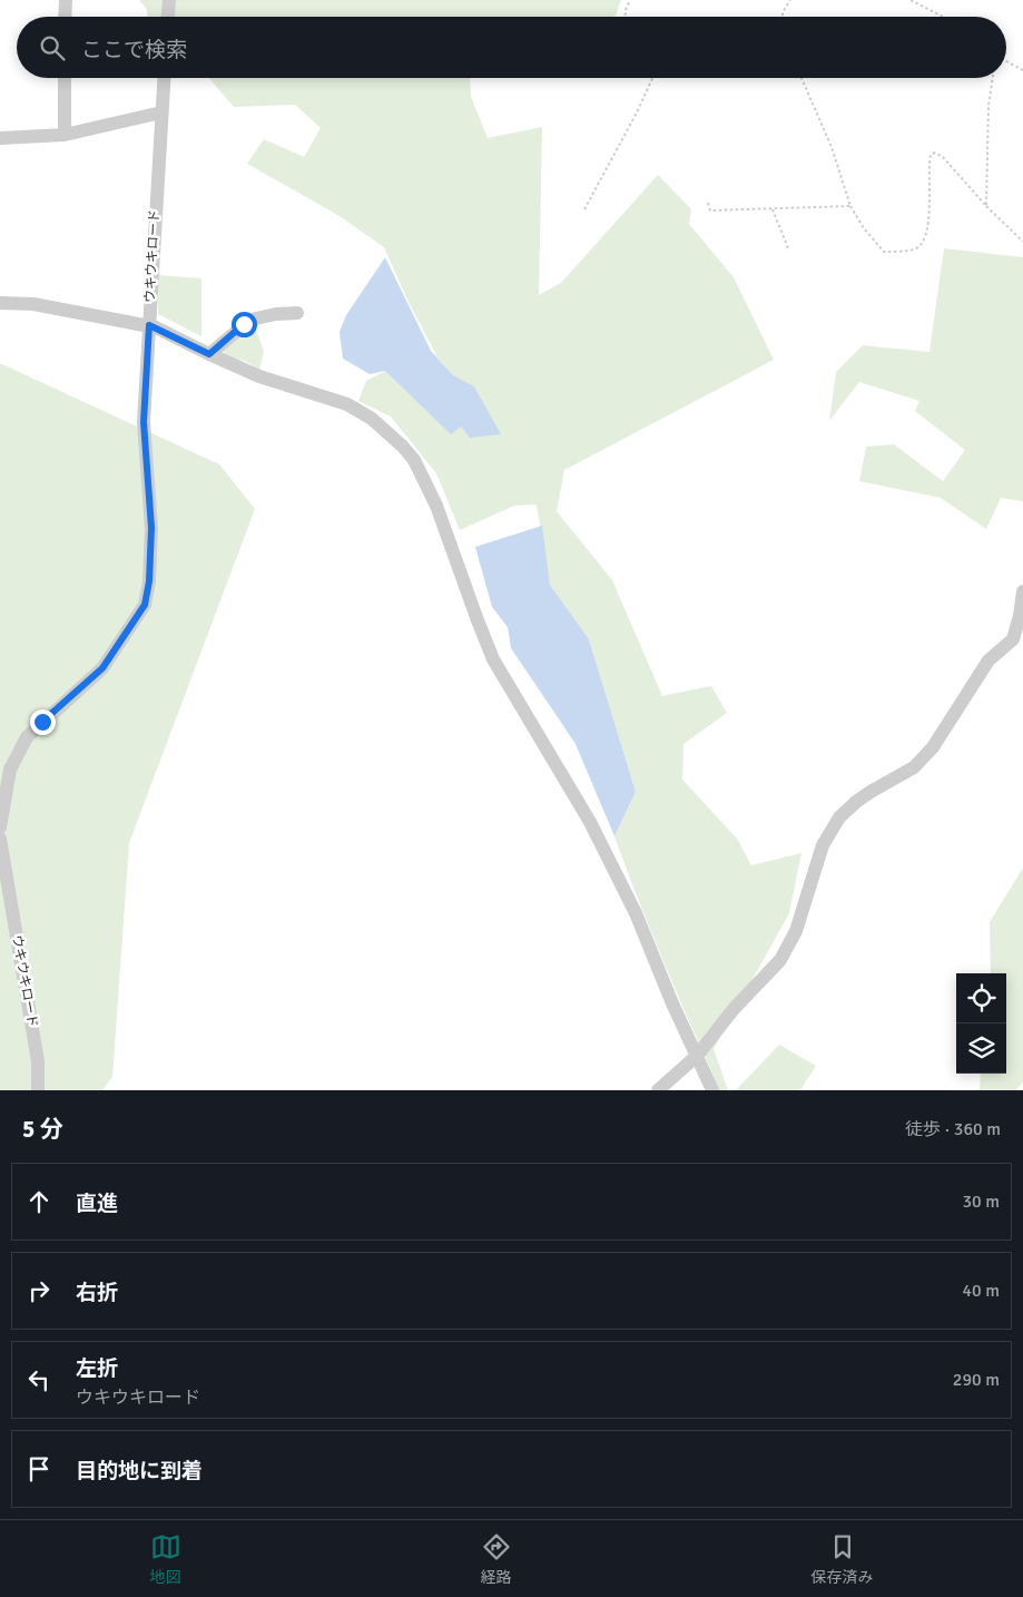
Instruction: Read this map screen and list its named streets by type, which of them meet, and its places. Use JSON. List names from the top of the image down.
{
  "streets": {
    "street": ["ウキウキロード"]
  },
  "page": {
    "search": "ここで検索",
    "heading": ["5 分", "徒歩 · 360 m"],
    "list": [
      ["直進", "30 m"],
      ["右折", "40 m"],
      ["左折", "ウキウキロード", "290 m"],
      "目的地に到着"
    ],
    "nav": ["地図", "経路", "保存済み"]
  }
}
